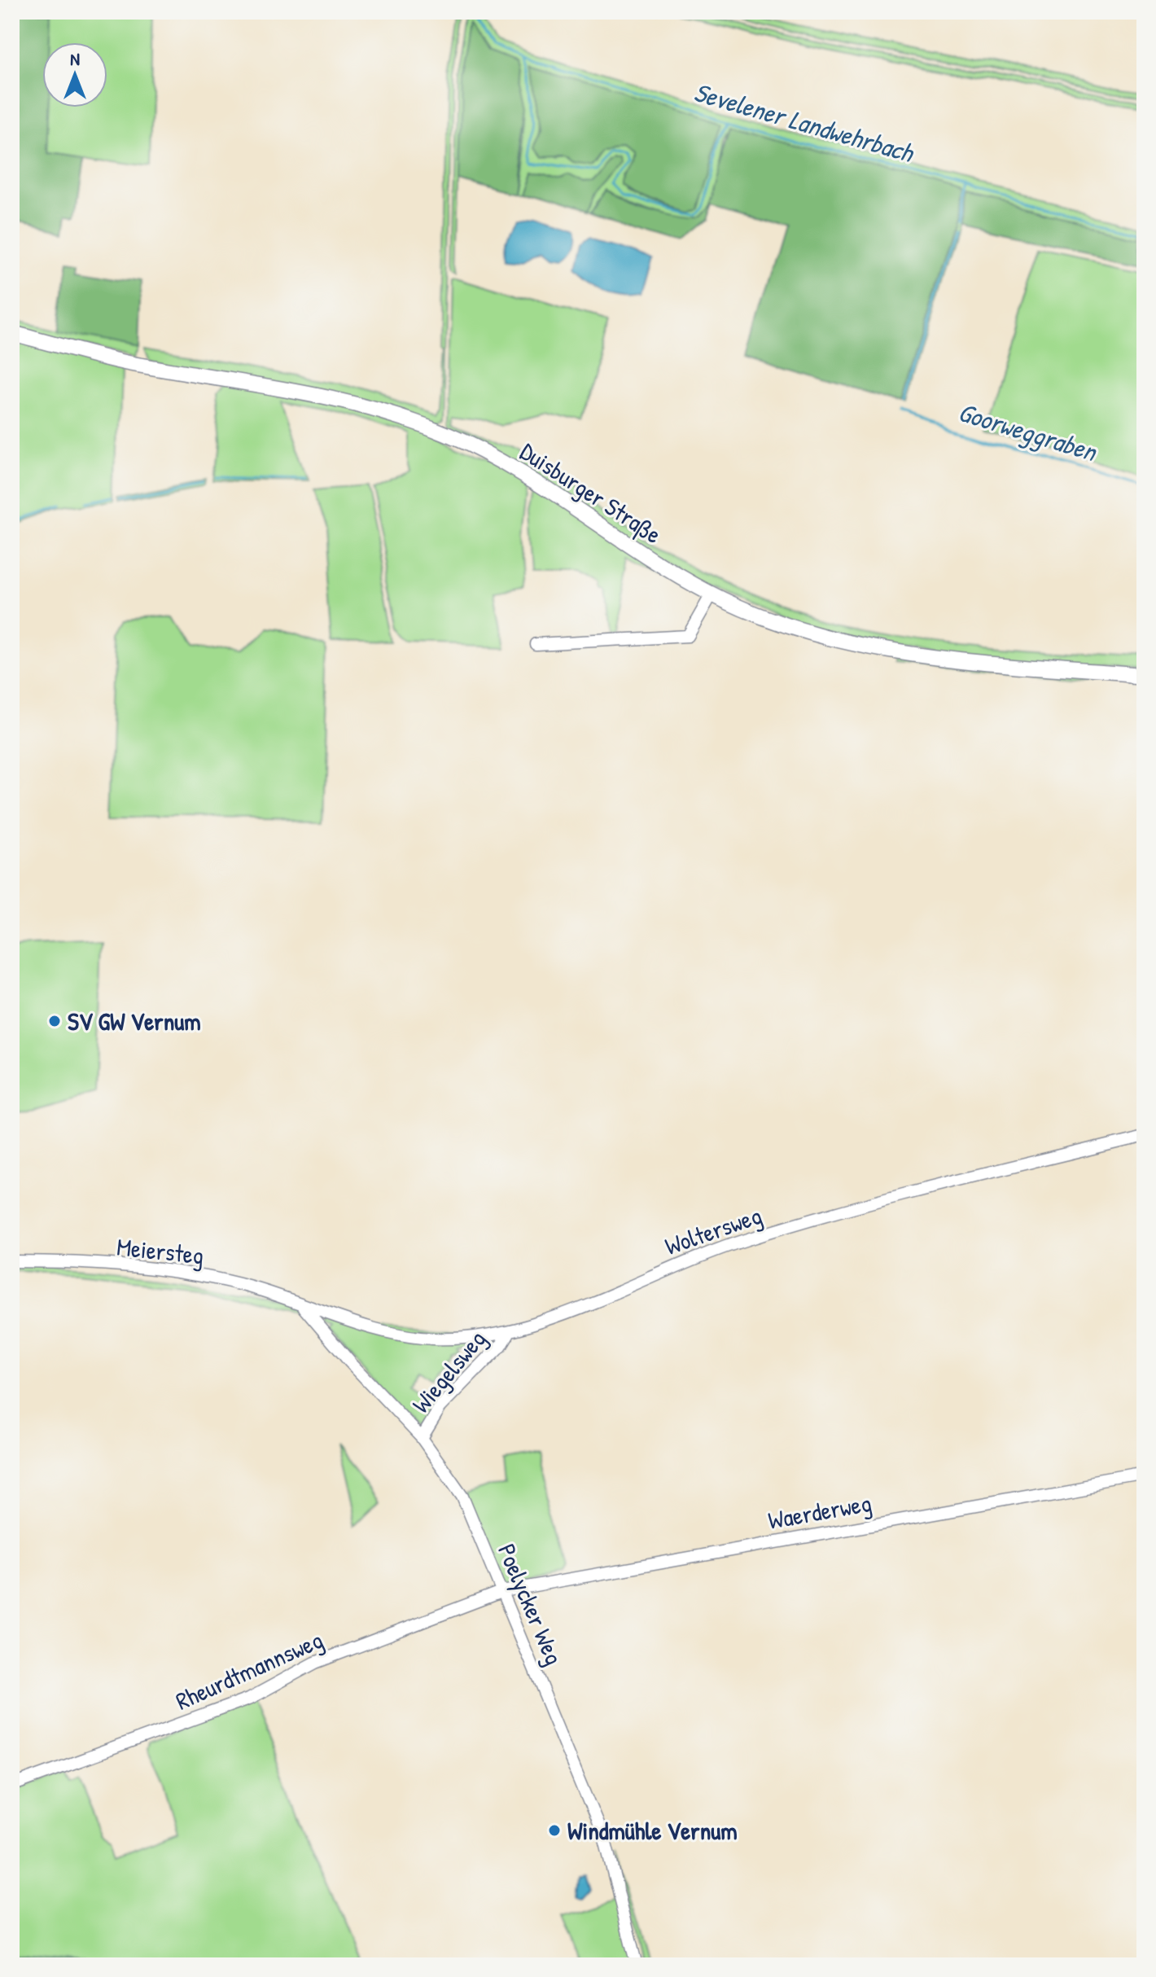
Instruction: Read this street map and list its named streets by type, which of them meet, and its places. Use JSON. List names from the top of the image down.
{
  "streets": {
    "main road": ["Duisburger Straße"],
    "street": [
      "Woltersweg",
      "Meiersteg",
      "Wiegelsweg",
      "Waerderweg",
      "Poelycker Weg",
      "Rheurdtmannsweg"
    ]
  },
  "crossings": [
    ["Woltersweg", "Meiersteg"],
    ["Woltersweg", "Wiegelsweg"],
    ["Woltersweg", "Poelycker Weg"],
    ["Meiersteg", "Poelycker Weg"],
    ["Wiegelsweg", "Poelycker Weg"],
    ["Waerderweg", "Poelycker Weg"],
    ["Waerderweg", "Rheurdtmannsweg"],
    ["Poelycker Weg", "Rheurdtmannsweg"]
  ],
  "water": ["Sevelener Landwehrbach", "Goorweggraben"],
  "places": ["SV GW Vernum", "Windmühle Vernum"],
  "north": "top"
}
